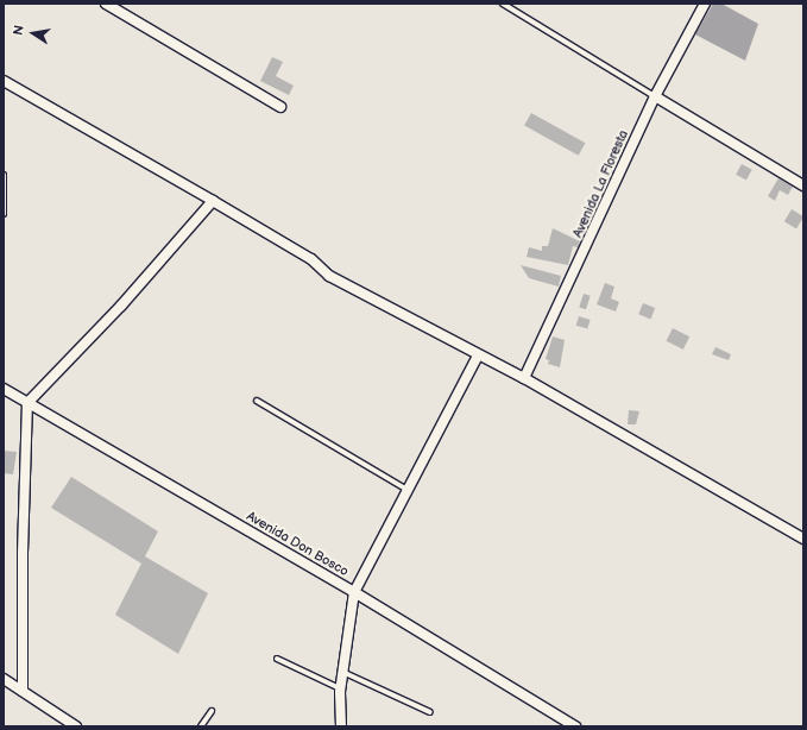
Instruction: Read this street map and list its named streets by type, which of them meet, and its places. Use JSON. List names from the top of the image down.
{
  "streets": {
    "street": ["Avenida La Floresta", "Avenida Don Bosco"]
  },
  "north": "left"
}
